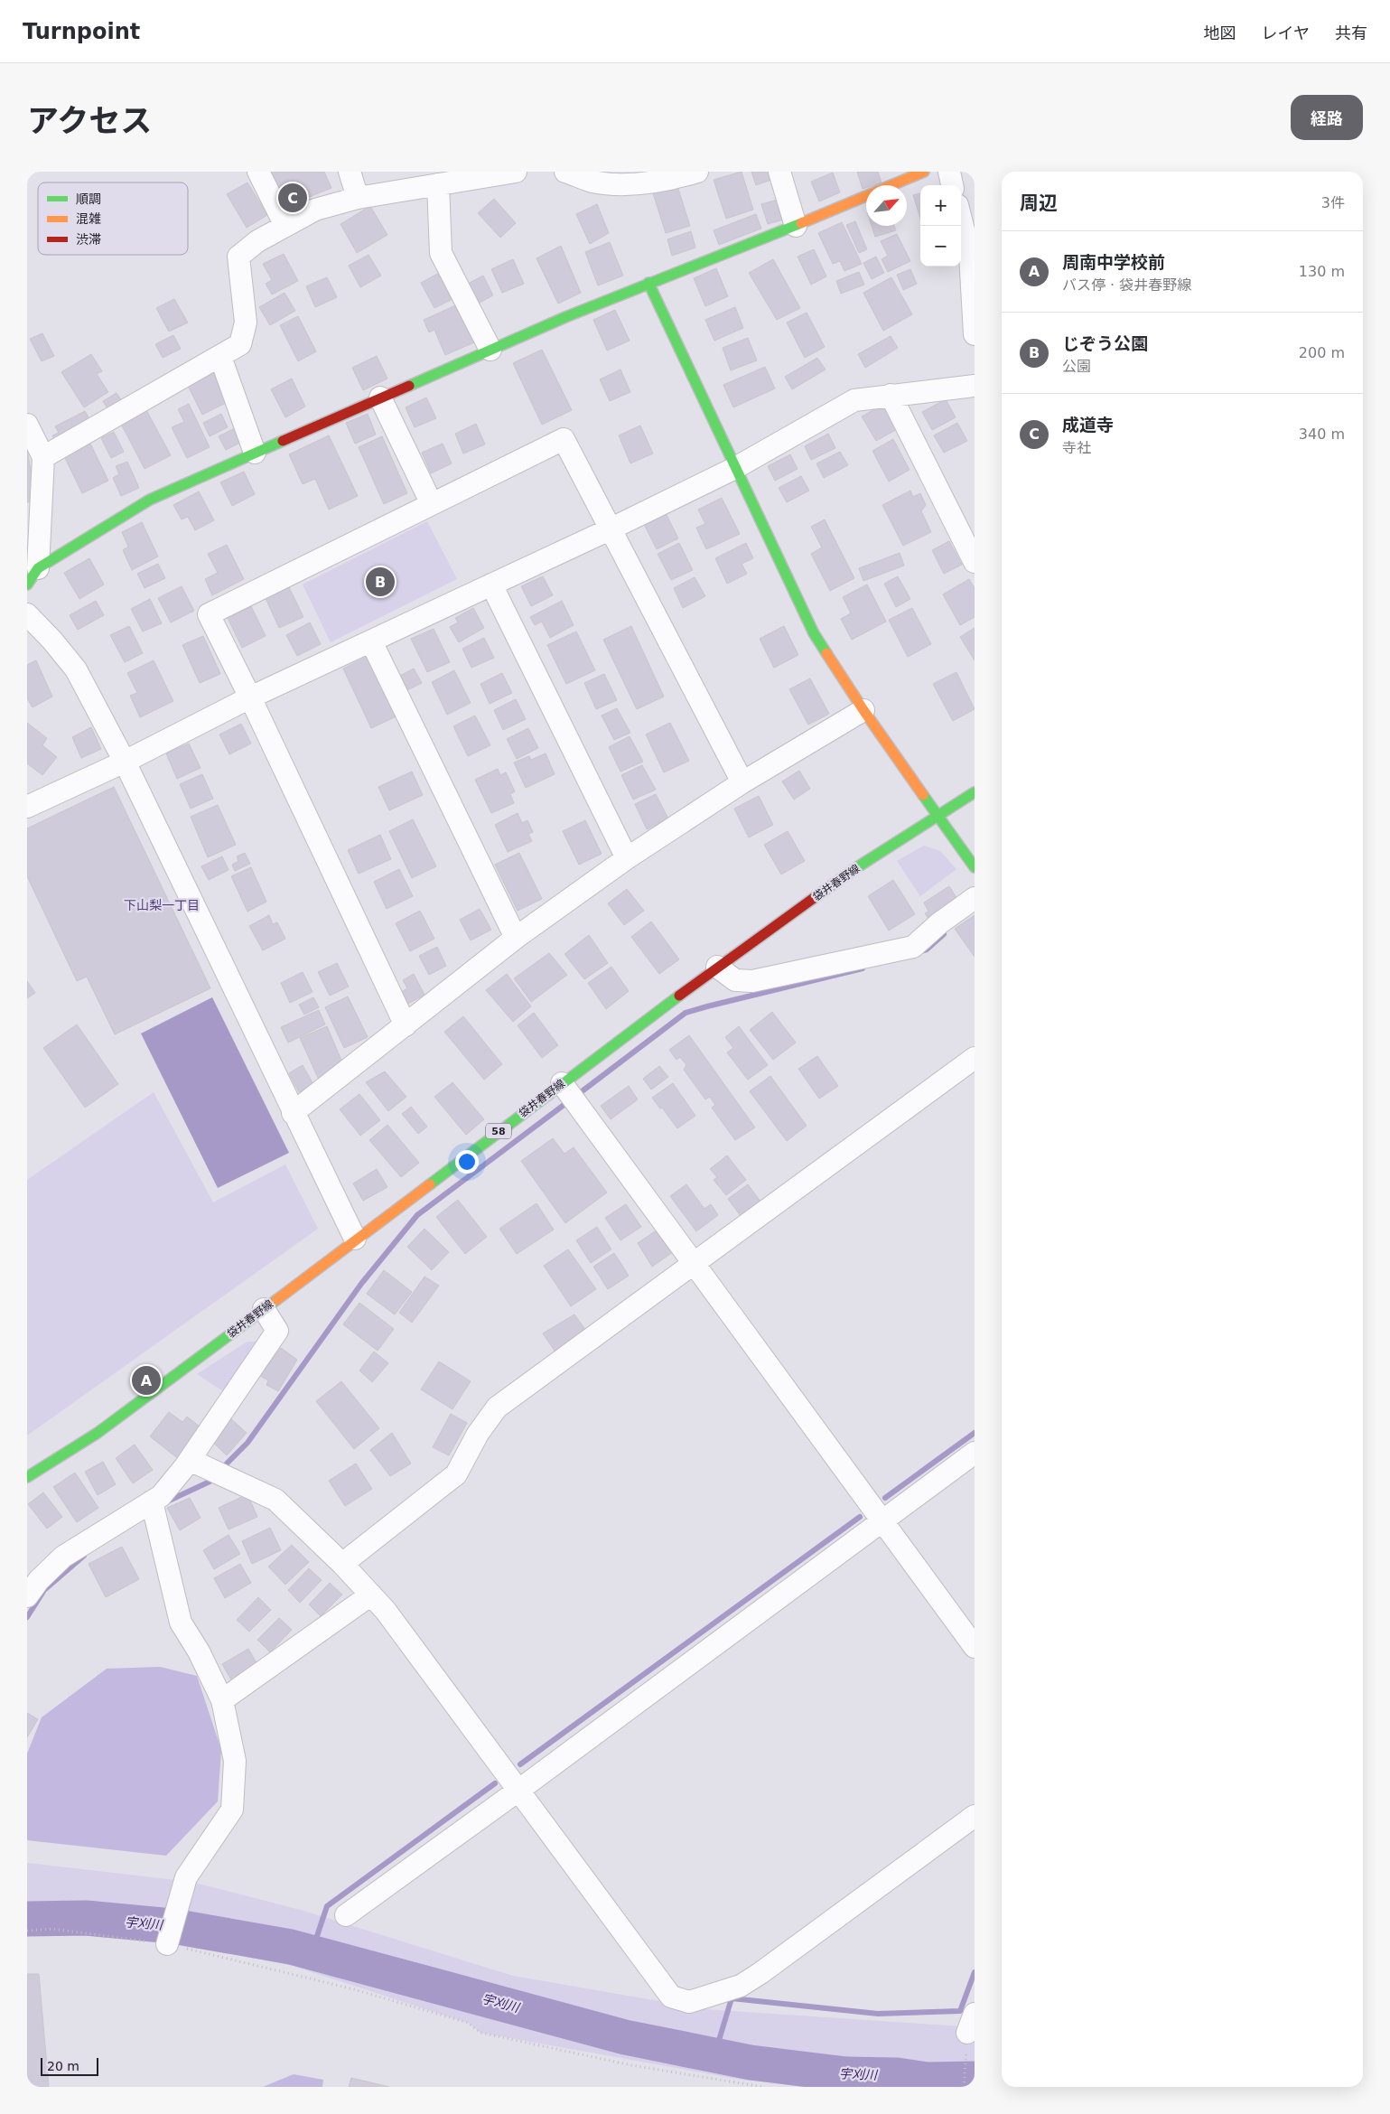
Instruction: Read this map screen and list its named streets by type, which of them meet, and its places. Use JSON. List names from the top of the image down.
{
  "streets": {
    "street": ["袋井春野線", "58"]
  },
  "districts": ["下山梨一丁目"],
  "water": ["宇刈川"],
  "legend": ["順調", "混雑", "渋滞"],
  "scale_bar": "20 m",
  "north": "top right",
  "page": {
    "header": "Turnpoint",
    "nav": ["地図", "レイヤ", "共有"],
    "title": "アクセス",
    "buttons": "経路",
    "heading": ["周辺", "3件"],
    "pins": ["C", "B", "A"],
    "map_buttons": ["+", "−"],
    "list": [
      {
        "mark": "A",
        "name": "周南中学校前",
        "note": "バス停 · 袋井春野線",
        "value": "130 m"
      },
      {
        "mark": "B",
        "name": "じぞう公園",
        "note": "公園",
        "value": "200 m"
      },
      {
        "mark": "C",
        "name": "成道寺",
        "note": "寺社",
        "value": "340 m"
      }
    ],
    "scale": "20 m"
  }
}
